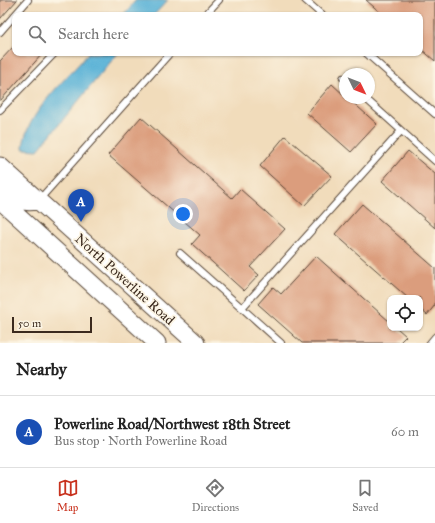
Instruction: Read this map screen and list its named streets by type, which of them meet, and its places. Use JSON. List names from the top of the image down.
{
  "streets": {
    "main road": ["North Powerline Road"]
  },
  "scale_bar": "50 m",
  "north": "bottom right",
  "page": {
    "search": "Search here",
    "pins": "A",
    "scale": "50 m",
    "heading": "Nearby",
    "list": [
      {
        "mark": "A",
        "name": "Powerline Road/Northwest 18th Street",
        "note": "Bus stop · North Powerline Road",
        "value": "60 m"
      }
    ],
    "nav": ["Map", "Directions", "Saved"]
  }
}
